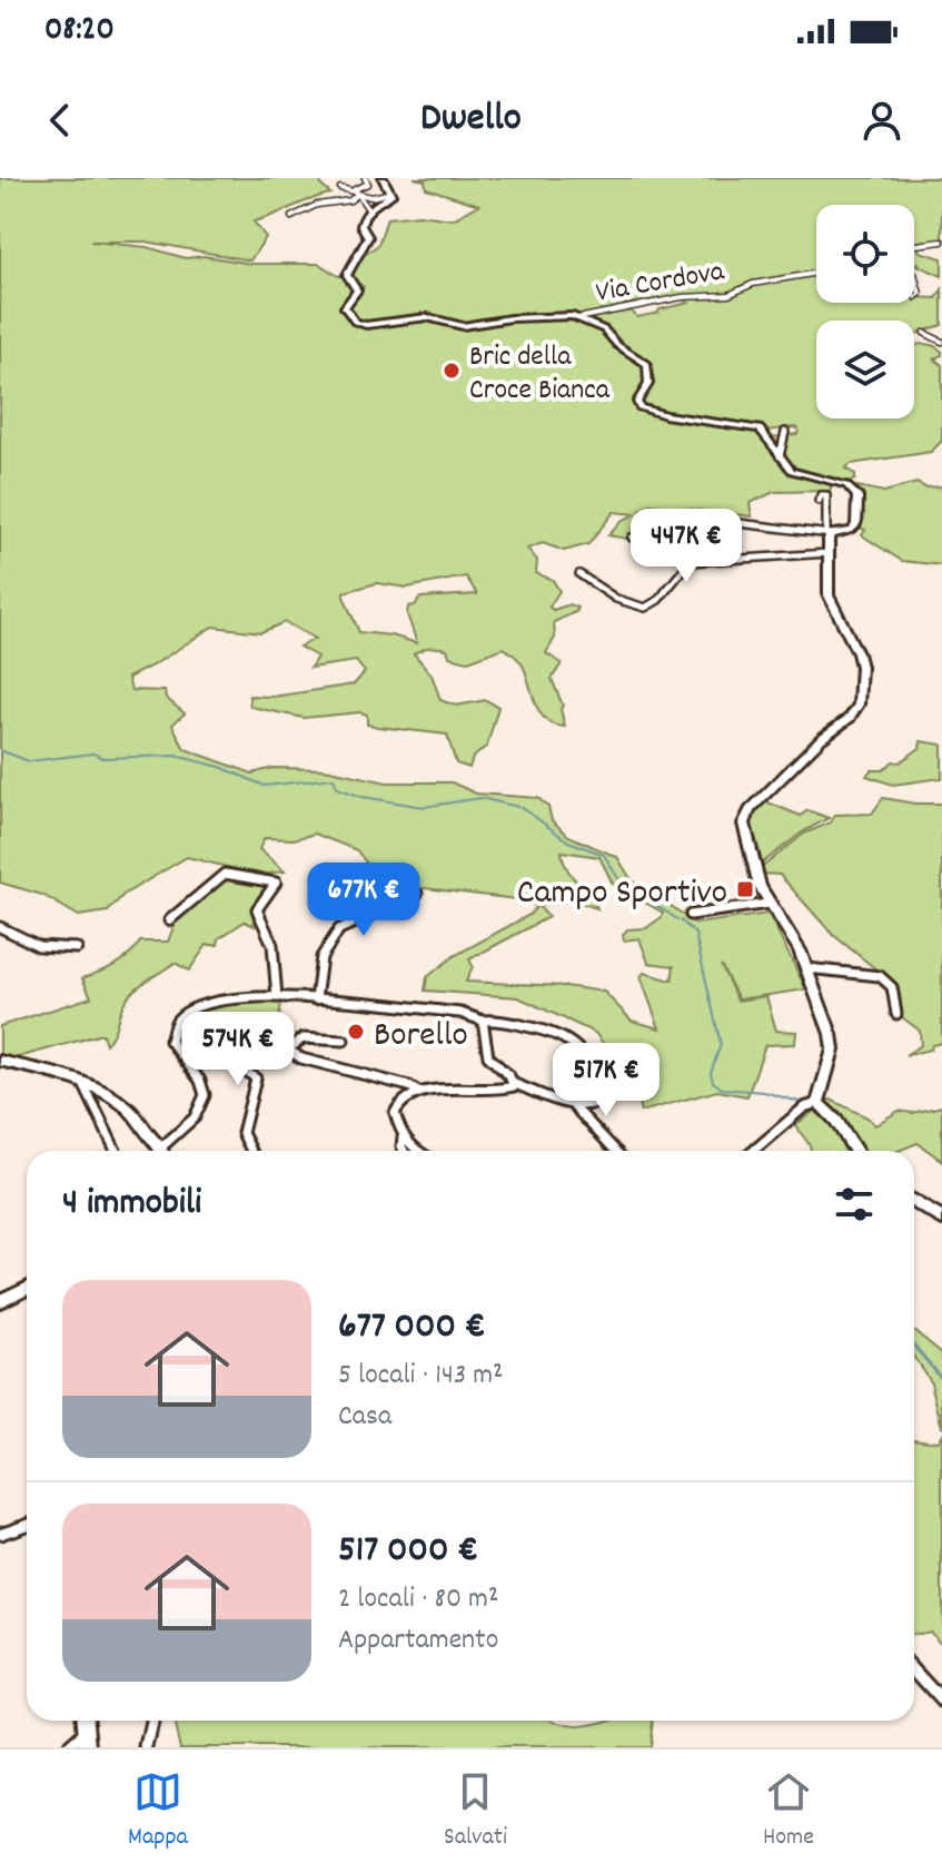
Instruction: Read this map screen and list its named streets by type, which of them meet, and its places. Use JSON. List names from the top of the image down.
{
  "streets": {
    "street": ["Via Cordova"]
  },
  "places": {
    "other": ["Bric della Croce Bianca", "Borello"],
    "transit": ["Campo Sportivo"]
  },
  "page": {
    "status": "08:20",
    "header": "Dwello",
    "price": [
      "447K €",
      "677K €",
      "574K €",
      "517K €"
    ],
    "heading": "4 immobili",
    "list": [
      {
        "name": "677 000 €",
        "note": "5 locali · 143 m² · Casa"
      },
      {
        "name": "517 000 €",
        "note": "2 locali · 80 m² · Appartamento"
      }
    ],
    "tabs": ["Mappa", "Salvati", "Home"]
  }
}
